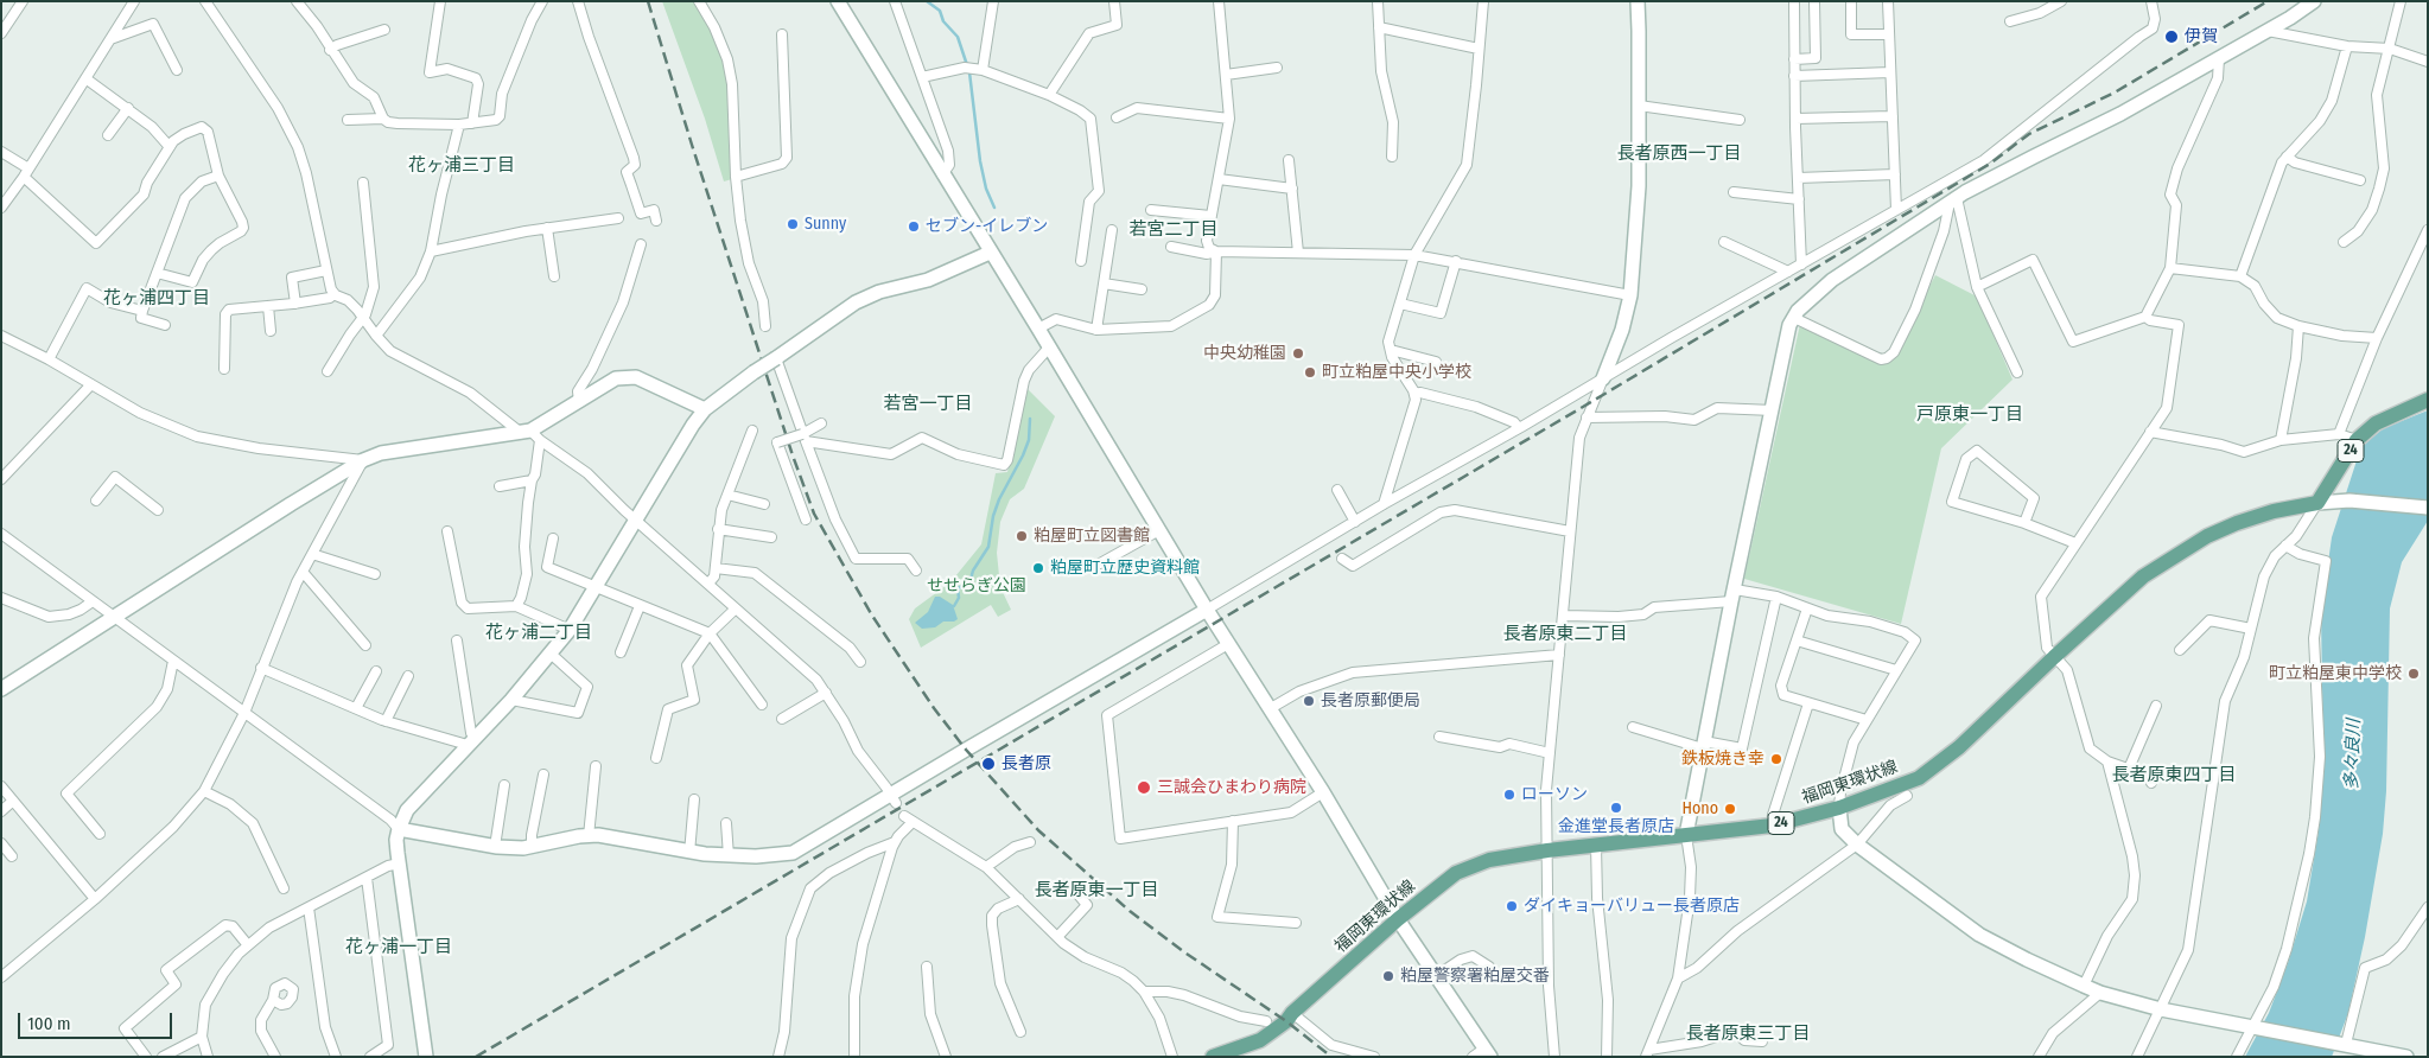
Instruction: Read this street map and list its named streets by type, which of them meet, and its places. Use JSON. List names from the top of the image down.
{
  "streets": {
    "main road": ["24", "福岡東環状線"]
  },
  "crossings": [
    ["24", "福岡東環状線"]
  ],
  "districts": [
    "長者原西一丁目",
    "花ヶ浦三丁目",
    "若宮二丁目",
    "花ヶ浦四丁目",
    "若宮一丁目",
    "戸原東一丁目",
    "花ヶ浦二丁目",
    "長者原東二丁目",
    "長者原東四丁目",
    "長者原東一丁目",
    "花ヶ浦一丁目",
    "長者原東三丁目"
  ],
  "water": ["多々良川"],
  "parks": ["せせらぎ公園"],
  "places": [
    "伊賀",
    "Sunny",
    "セブン-イレブン",
    "中央幼稚園",
    "町立粕屋中央小学校",
    "粕屋町立図書館",
    "粕屋町立歴史資料館",
    "町立粕屋東中学校",
    "長者原郵便局",
    "鉄板焼き幸",
    "長者原",
    "三誠会ひまわり病院",
    "ローソン",
    "金進堂長者原店",
    "Hono",
    "ダイキョーバリュー長者原店",
    "粕屋警察署粕屋交番"
  ],
  "scale_bar": "100 m"
}
